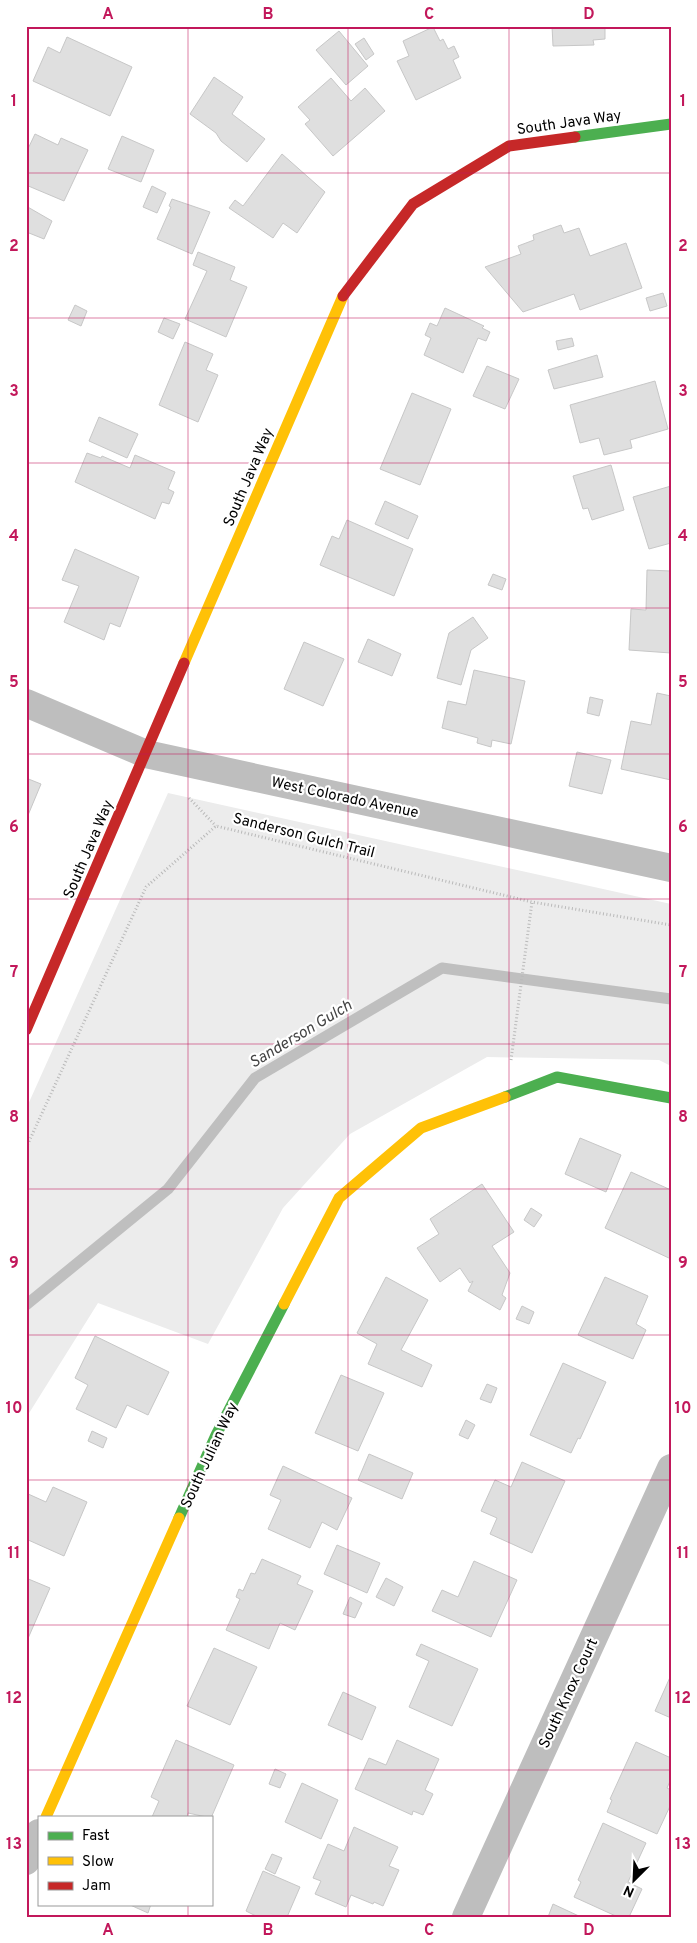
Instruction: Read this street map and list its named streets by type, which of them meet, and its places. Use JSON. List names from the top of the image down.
{
  "streets": {
    "street": [
      "South Java Way",
      "West Colorado Avenue",
      "South Julian Way",
      "South Knox Court"
    ],
    "path": ["Sanderson Gulch Trail"]
  },
  "crossings": [
    ["South Java Way", "West Colorado Avenue"]
  ],
  "water": ["Sanderson Gulch"],
  "legend": ["Fast", "Slow", "Jam"],
  "north": "bottom left",
  "grid": {
    "columns": [
      "A",
      "B",
      "C",
      "D"
    ],
    "rows": [
      "1",
      "2",
      "3",
      "4",
      "5",
      "6",
      "7",
      "8",
      "9",
      "10",
      "11",
      "12",
      "13"
    ]
  }
}
